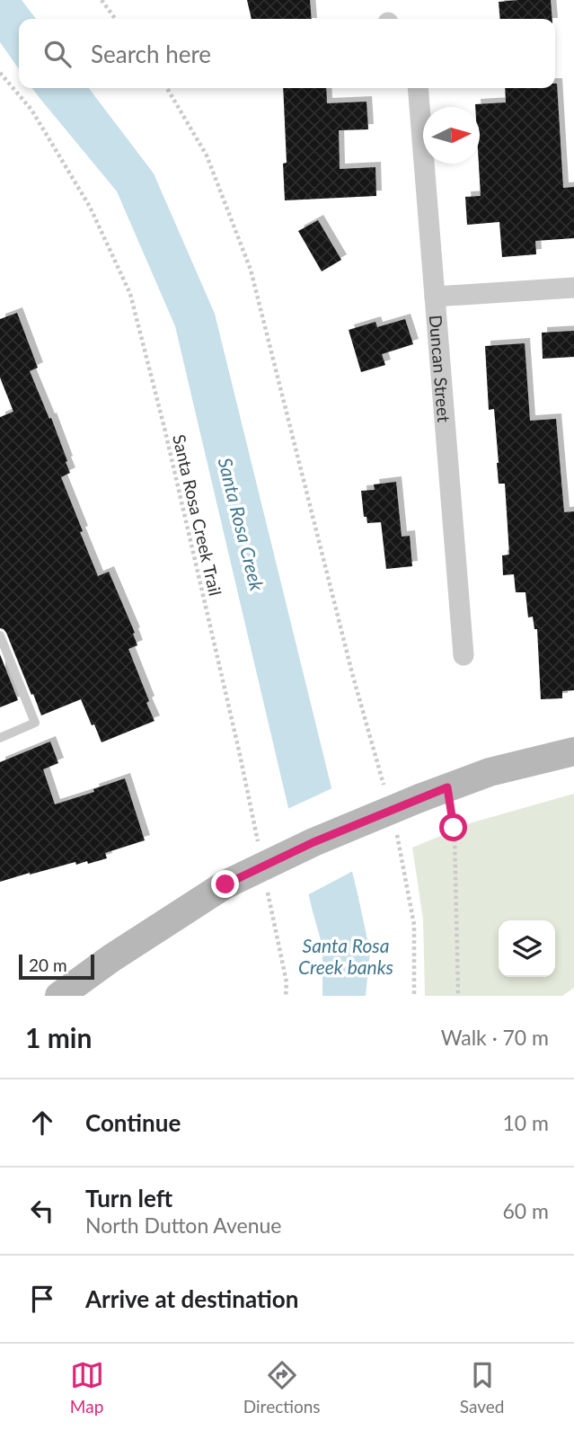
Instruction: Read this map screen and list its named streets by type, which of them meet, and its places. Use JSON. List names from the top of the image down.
{
  "streets": {
    "street": ["Duncan Street"],
    "path": ["Santa Rosa Creek Trail"]
  },
  "water": ["Santa Rosa Creek", "Santa Rosa Creek banks"],
  "scale_bar": "20 m",
  "north": "right",
  "page": {
    "search": "Search here",
    "scale": "20 m",
    "heading": ["1 min", "Walk · 70 m"],
    "list": [
      ["Continue", "10 m"],
      ["Turn left", "North Dutton Avenue", "60 m"],
      "Arrive at destination"
    ],
    "nav": ["Map", "Directions", "Saved"]
  }
}
